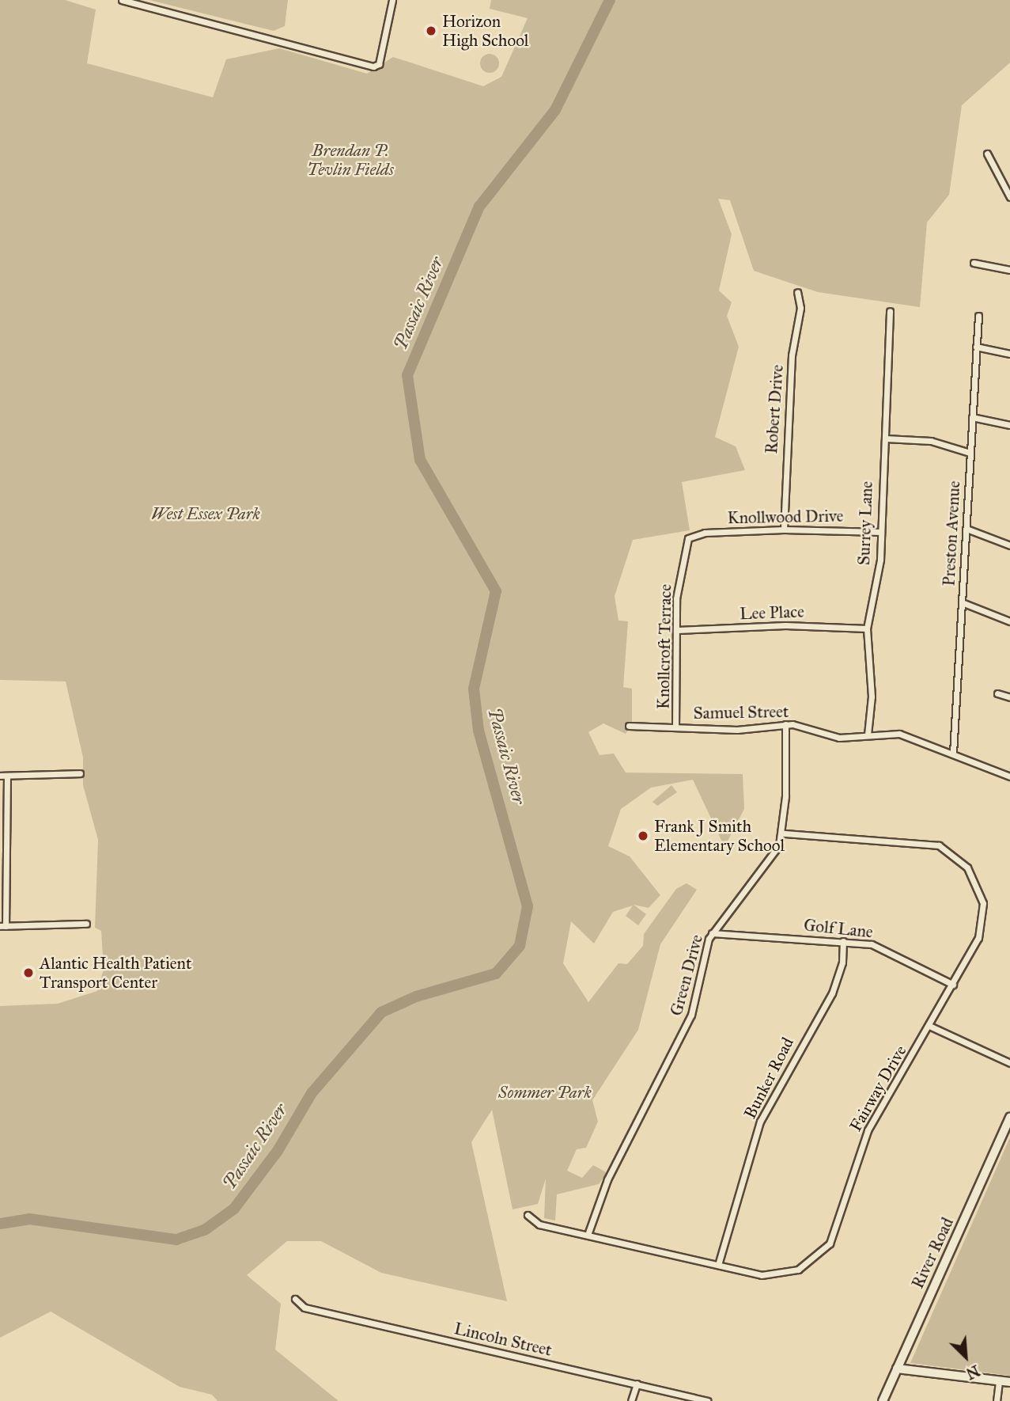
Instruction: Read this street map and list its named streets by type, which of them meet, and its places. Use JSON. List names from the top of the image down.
{
  "streets": {
    "street": [
      "Robert Drive",
      "Knollwood Drive",
      "Surrey Lane",
      "Preston Avenue",
      "Lee Place",
      "Knollcroft Terrace",
      "Samuel Street",
      "Golf Lane",
      "Green Drive",
      "Bunker Road",
      "Fairway Drive",
      "River Road",
      "Lincoln Street"
    ]
  },
  "crossings": [
    ["Robert Drive", "Knollwood Drive"],
    ["Knollwood Drive", "Surrey Lane"],
    ["Knollwood Drive", "Knollcroft Terrace"],
    ["Surrey Lane", "Lee Place"],
    ["Surrey Lane", "Samuel Street"],
    ["Preston Avenue", "Samuel Street"],
    ["Lee Place", "Knollcroft Terrace"],
    ["Knollcroft Terrace", "Samuel Street"],
    ["Samuel Street", "Green Drive"],
    ["Golf Lane", "Green Drive"],
    ["Golf Lane", "Bunker Road"],
    ["Golf Lane", "Fairway Drive"],
    ["Green Drive", "Fairway Drive"],
    ["Bunker Road", "Fairway Drive"]
  ],
  "water": ["Passaic River"],
  "parks": ["Brendan P. Tevlin Fields", "West Essex Park", "Sommer Park"],
  "places": ["Horizon High School", "Frank J Smith Elementary School", "Alantic Health Patient Transport Center"],
  "north": "bottom right"
}
